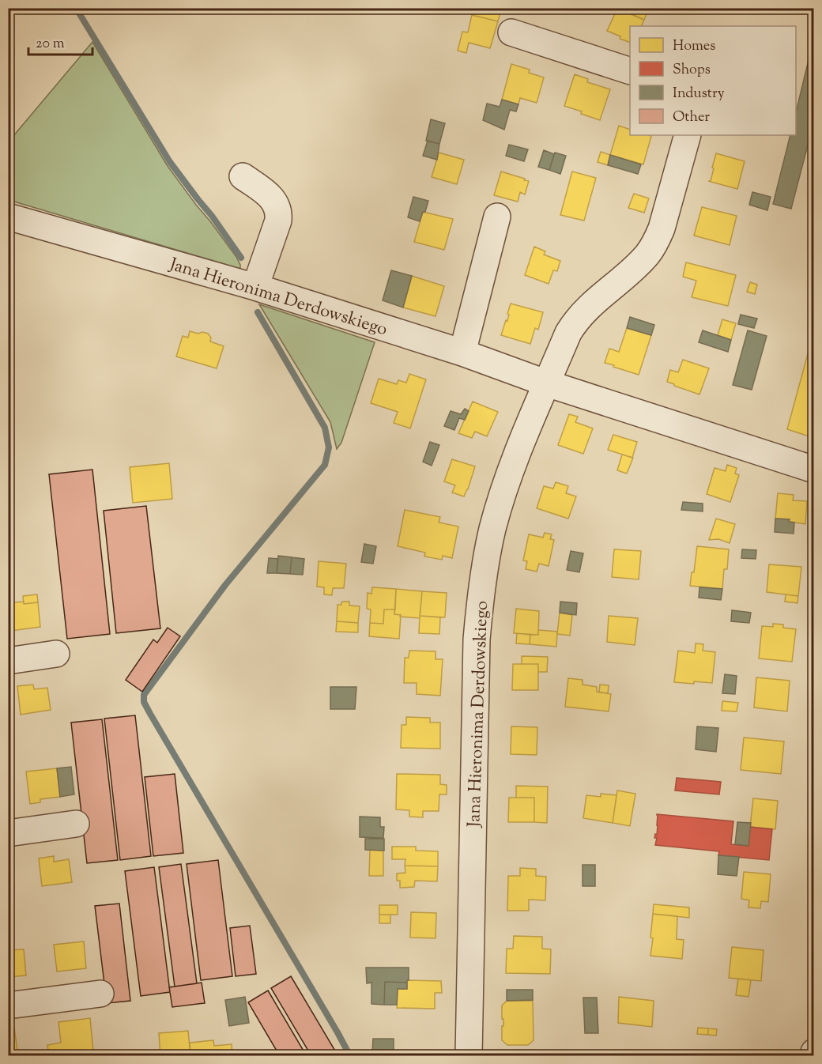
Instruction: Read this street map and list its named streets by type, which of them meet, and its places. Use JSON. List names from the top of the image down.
{
  "streets": {
    "street": ["Jana Hieronima Derdowskiego"]
  },
  "legend": [
    "Homes",
    "Shops",
    "Industry",
    "Other"
  ],
  "scale_bar": "20 m"
}
